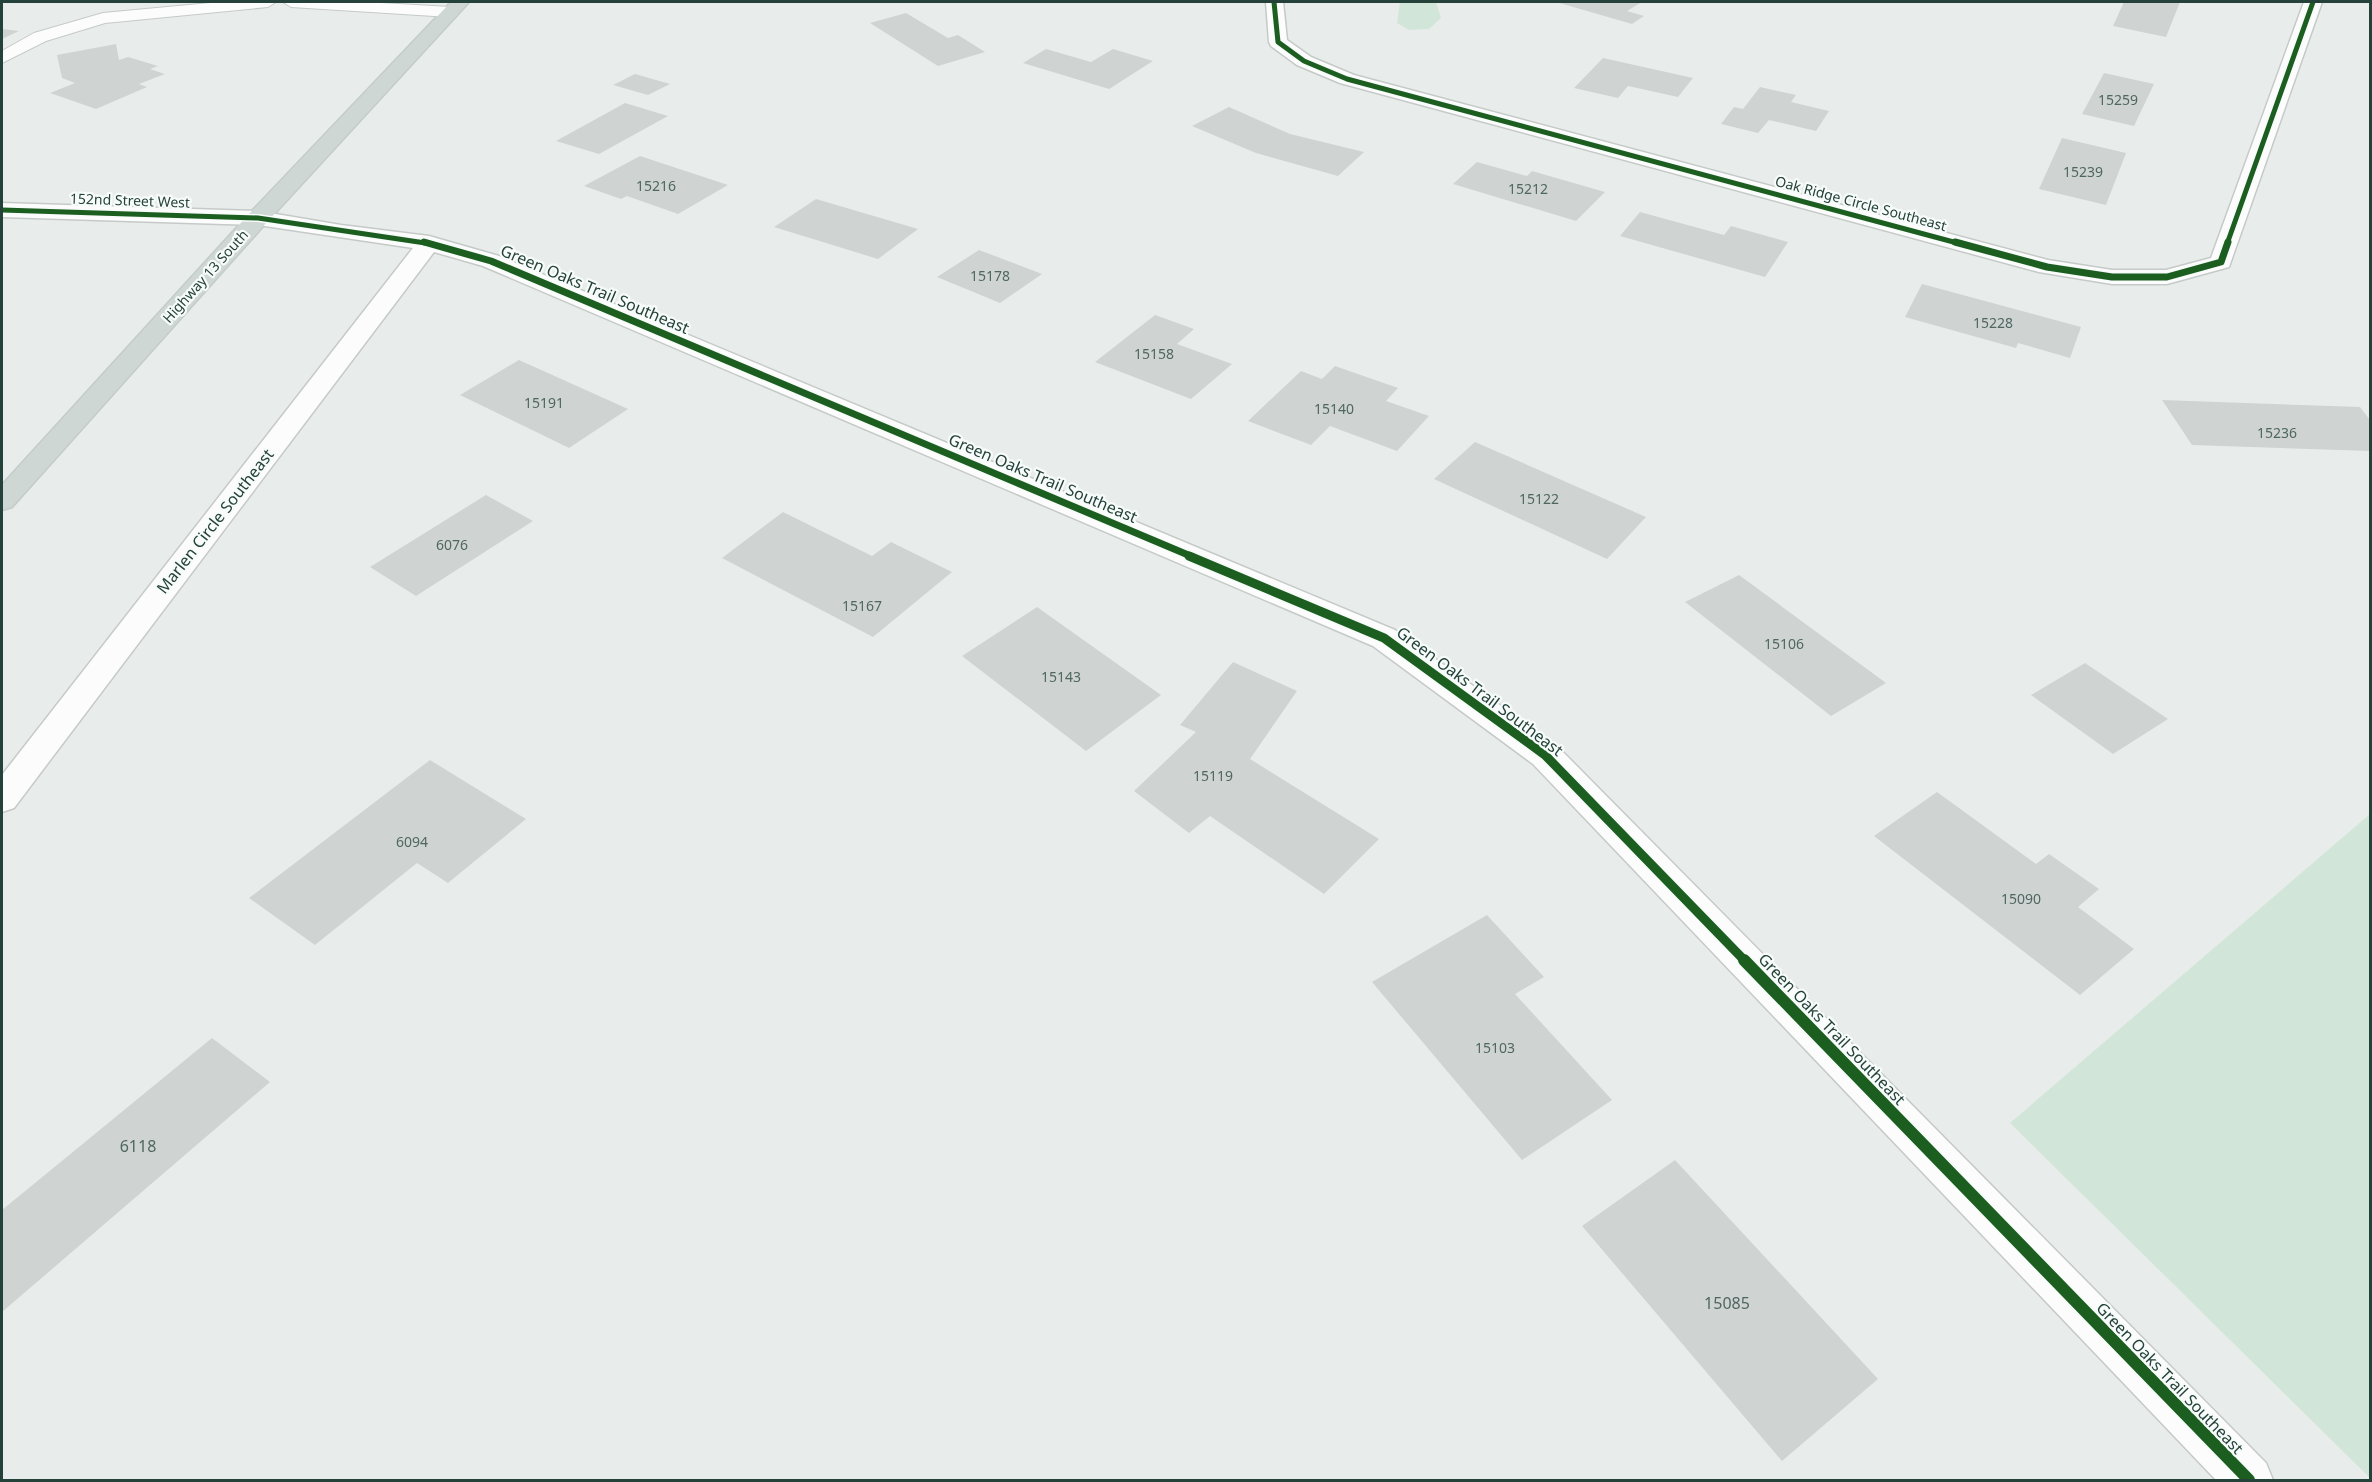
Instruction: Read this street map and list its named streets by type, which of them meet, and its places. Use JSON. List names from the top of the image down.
{
  "streets": {
    "main road": ["Highway 13 South"],
    "street": [
      "152nd Street West",
      "Oak Ridge Circle Southeast",
      "Green Oaks Trail Southeast",
      "Marlen Circle Southeast"
    ]
  },
  "crossings": [
    ["152nd Street West", "Highway 13 South"],
    ["152nd Street West", "Green Oaks Trail Southeast"],
    ["Highway 13 South", "Green Oaks Trail Southeast"],
    ["Green Oaks Trail Southeast", "Marlen Circle Southeast"]
  ],
  "house_numbers": [
    "15259",
    "15239",
    "15216",
    "15212",
    "15178",
    "15228",
    "15158",
    "15191",
    "15140",
    "15236",
    "15122",
    "6076",
    "15167",
    "15106",
    "15143",
    "15119",
    "6094",
    "15090",
    "15103",
    "6118",
    "15085"
  ]
}
